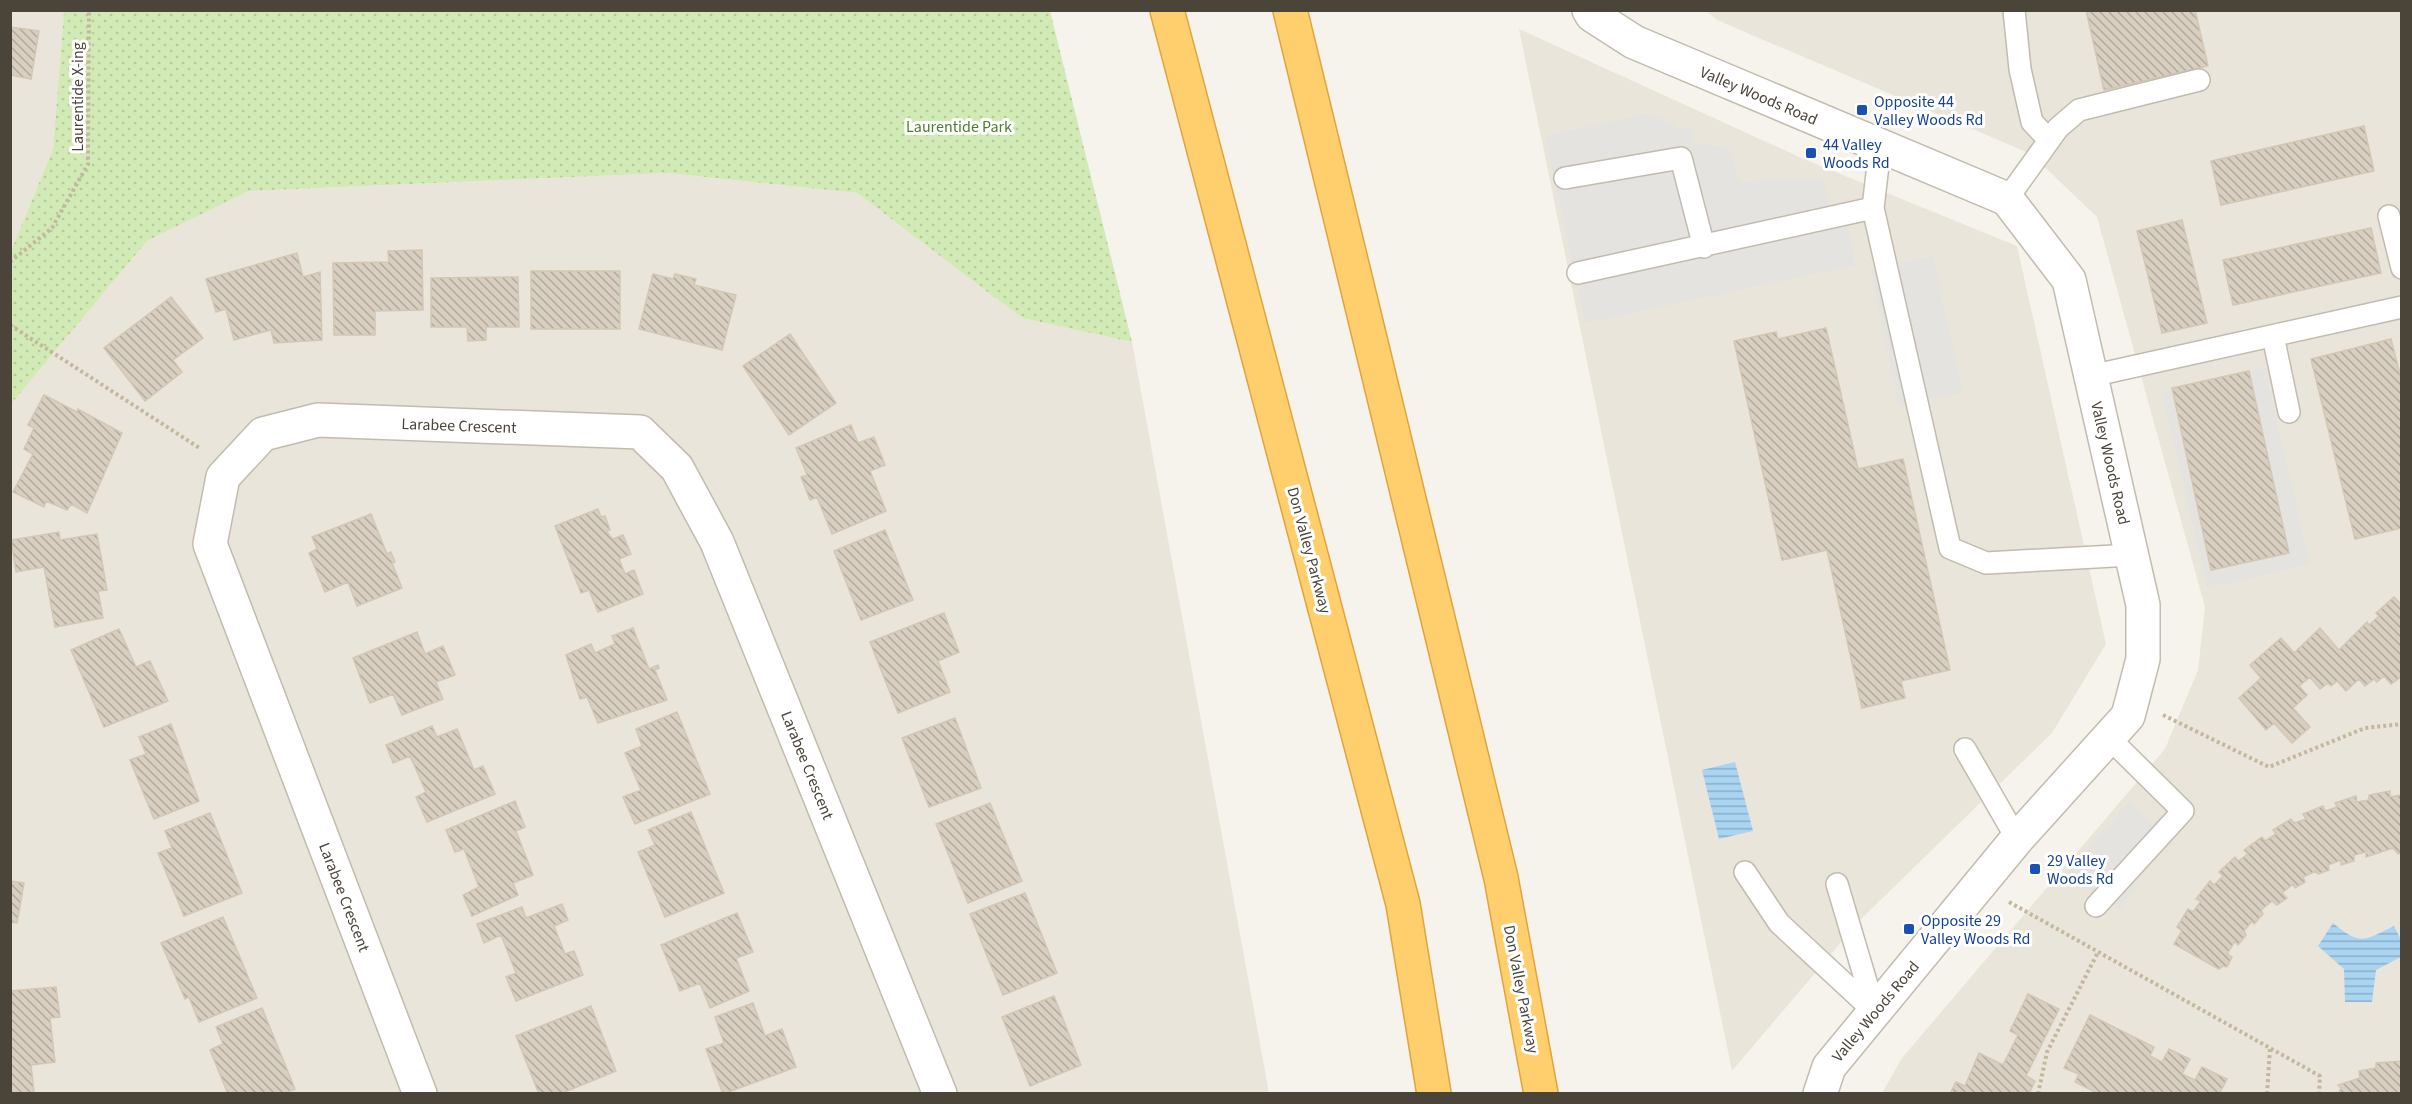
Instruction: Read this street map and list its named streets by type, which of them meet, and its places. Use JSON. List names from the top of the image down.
{
  "streets": {
    "highway": ["Don Valley Parkway"],
    "street": ["Valley Woods Road", "Larabee Crescent"],
    "path": ["Laurentide X-ing"]
  },
  "parks": ["Laurentide Park"],
  "places": {
    "transit": [
      "Opposite 44 Valley Woods Rd",
      "44 Valley Woods Rd",
      "29 Valley Woods Rd",
      "Opposite 29 Valley Woods Rd"
    ]
  }
}
